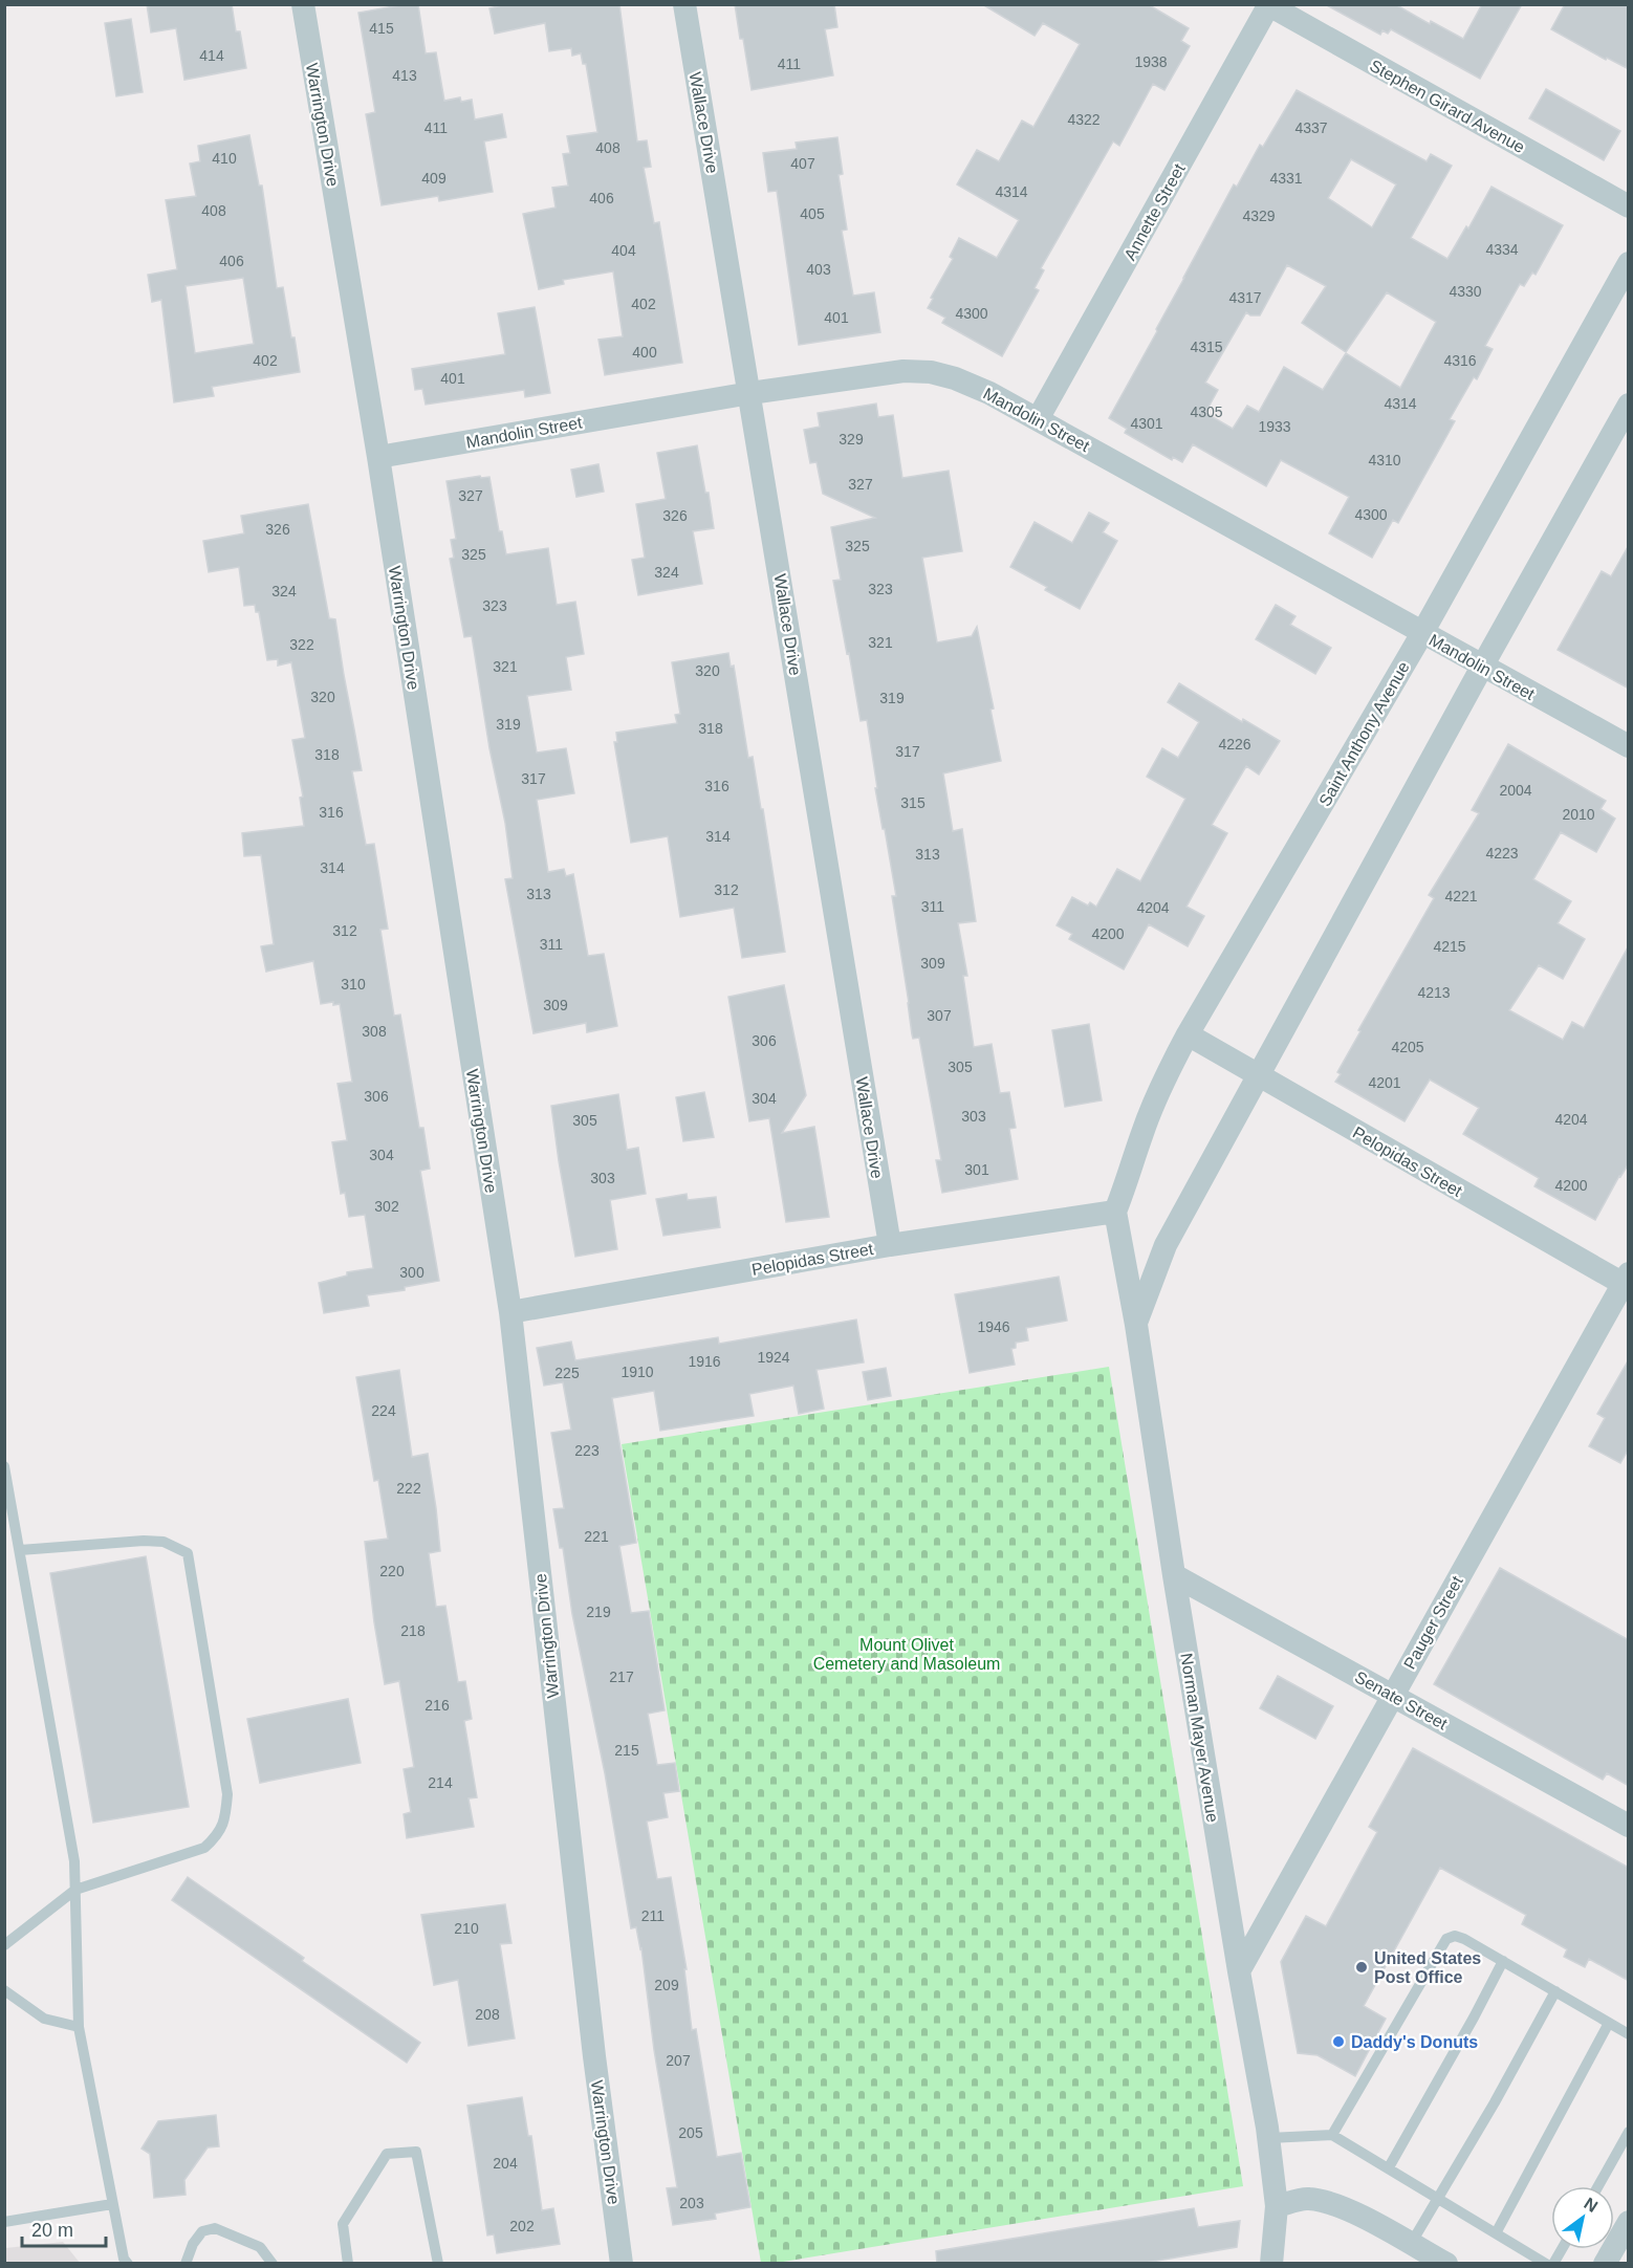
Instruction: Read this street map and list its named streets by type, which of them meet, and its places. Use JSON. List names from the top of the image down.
{
  "streets": {
    "street": [
      "Stephen Girard Avenue",
      "Wallace Drive",
      "Warrington Drive",
      "Annette Street",
      "Mandolin Street",
      "Saint Anthony Avenue",
      "Pelopidas Street",
      "Pauger Street",
      "Senate Street",
      "Norman Mayer Avenue"
    ]
  },
  "crossings": [
    ["Stephen Girard Avenue", "Annette Street"],
    ["Wallace Drive", "Mandolin Street"],
    ["Wallace Drive", "Pelopidas Street"],
    ["Warrington Drive", "Mandolin Street"],
    ["Warrington Drive", "Pelopidas Street"],
    ["Annette Street", "Mandolin Street"],
    ["Mandolin Street", "Saint Anthony Avenue"],
    ["Saint Anthony Avenue", "Pelopidas Street"],
    ["Saint Anthony Avenue", "Norman Mayer Avenue"],
    ["Pelopidas Street", "Pauger Street"],
    ["Pelopidas Street", "Norman Mayer Avenue"],
    ["Pauger Street", "Senate Street"],
    ["Pauger Street", "Norman Mayer Avenue"],
    ["Senate Street", "Norman Mayer Avenue"]
  ],
  "parks": ["Mount Olivet Cemetery and Masoleum"],
  "places": ["United States Post Office", "Daddy's Donuts"],
  "house_numbers": [
    "415",
    "414",
    "1938",
    "411",
    "413",
    "4322",
    "411",
    "4337",
    "408",
    "410",
    "407",
    "409",
    "4331",
    "4314",
    "406",
    "408",
    "405",
    "4329",
    "4334",
    "404",
    "406",
    "403",
    "4330",
    "4317",
    "402",
    "4300",
    "401",
    "4315",
    "400",
    "402",
    "4316",
    "401",
    "4314",
    "4305",
    "4301",
    "1933",
    "329",
    "4310",
    "327",
    "327",
    "4300",
    "326",
    "326",
    "325",
    "325",
    "324",
    "323",
    "324",
    "323",
    "321",
    "322",
    "321",
    "320",
    "320",
    "319",
    "319",
    "318",
    "4226",
    "317",
    "318",
    "317",
    "316",
    "2004",
    "315",
    "316",
    "2010",
    "314",
    "4223",
    "313",
    "314",
    "312",
    "313",
    "4221",
    "311",
    "4204",
    "312",
    "4200",
    "311",
    "4215",
    "309",
    "310",
    "4213",
    "309",
    "307",
    "308",
    "306",
    "4205",
    "305",
    "4201",
    "306",
    "304",
    "303",
    "4204",
    "305",
    "304",
    "301",
    "303",
    "4200",
    "302",
    "300",
    "1946",
    "1924",
    "1916",
    "1910",
    "225",
    "224",
    "223",
    "222",
    "221",
    "220",
    "219",
    "218",
    "217",
    "216",
    "215",
    "214",
    "211",
    "210",
    "209",
    "208",
    "207",
    "205",
    "204",
    "203",
    "202"
  ],
  "scale_bar": "20 m",
  "north": "top right"
}
